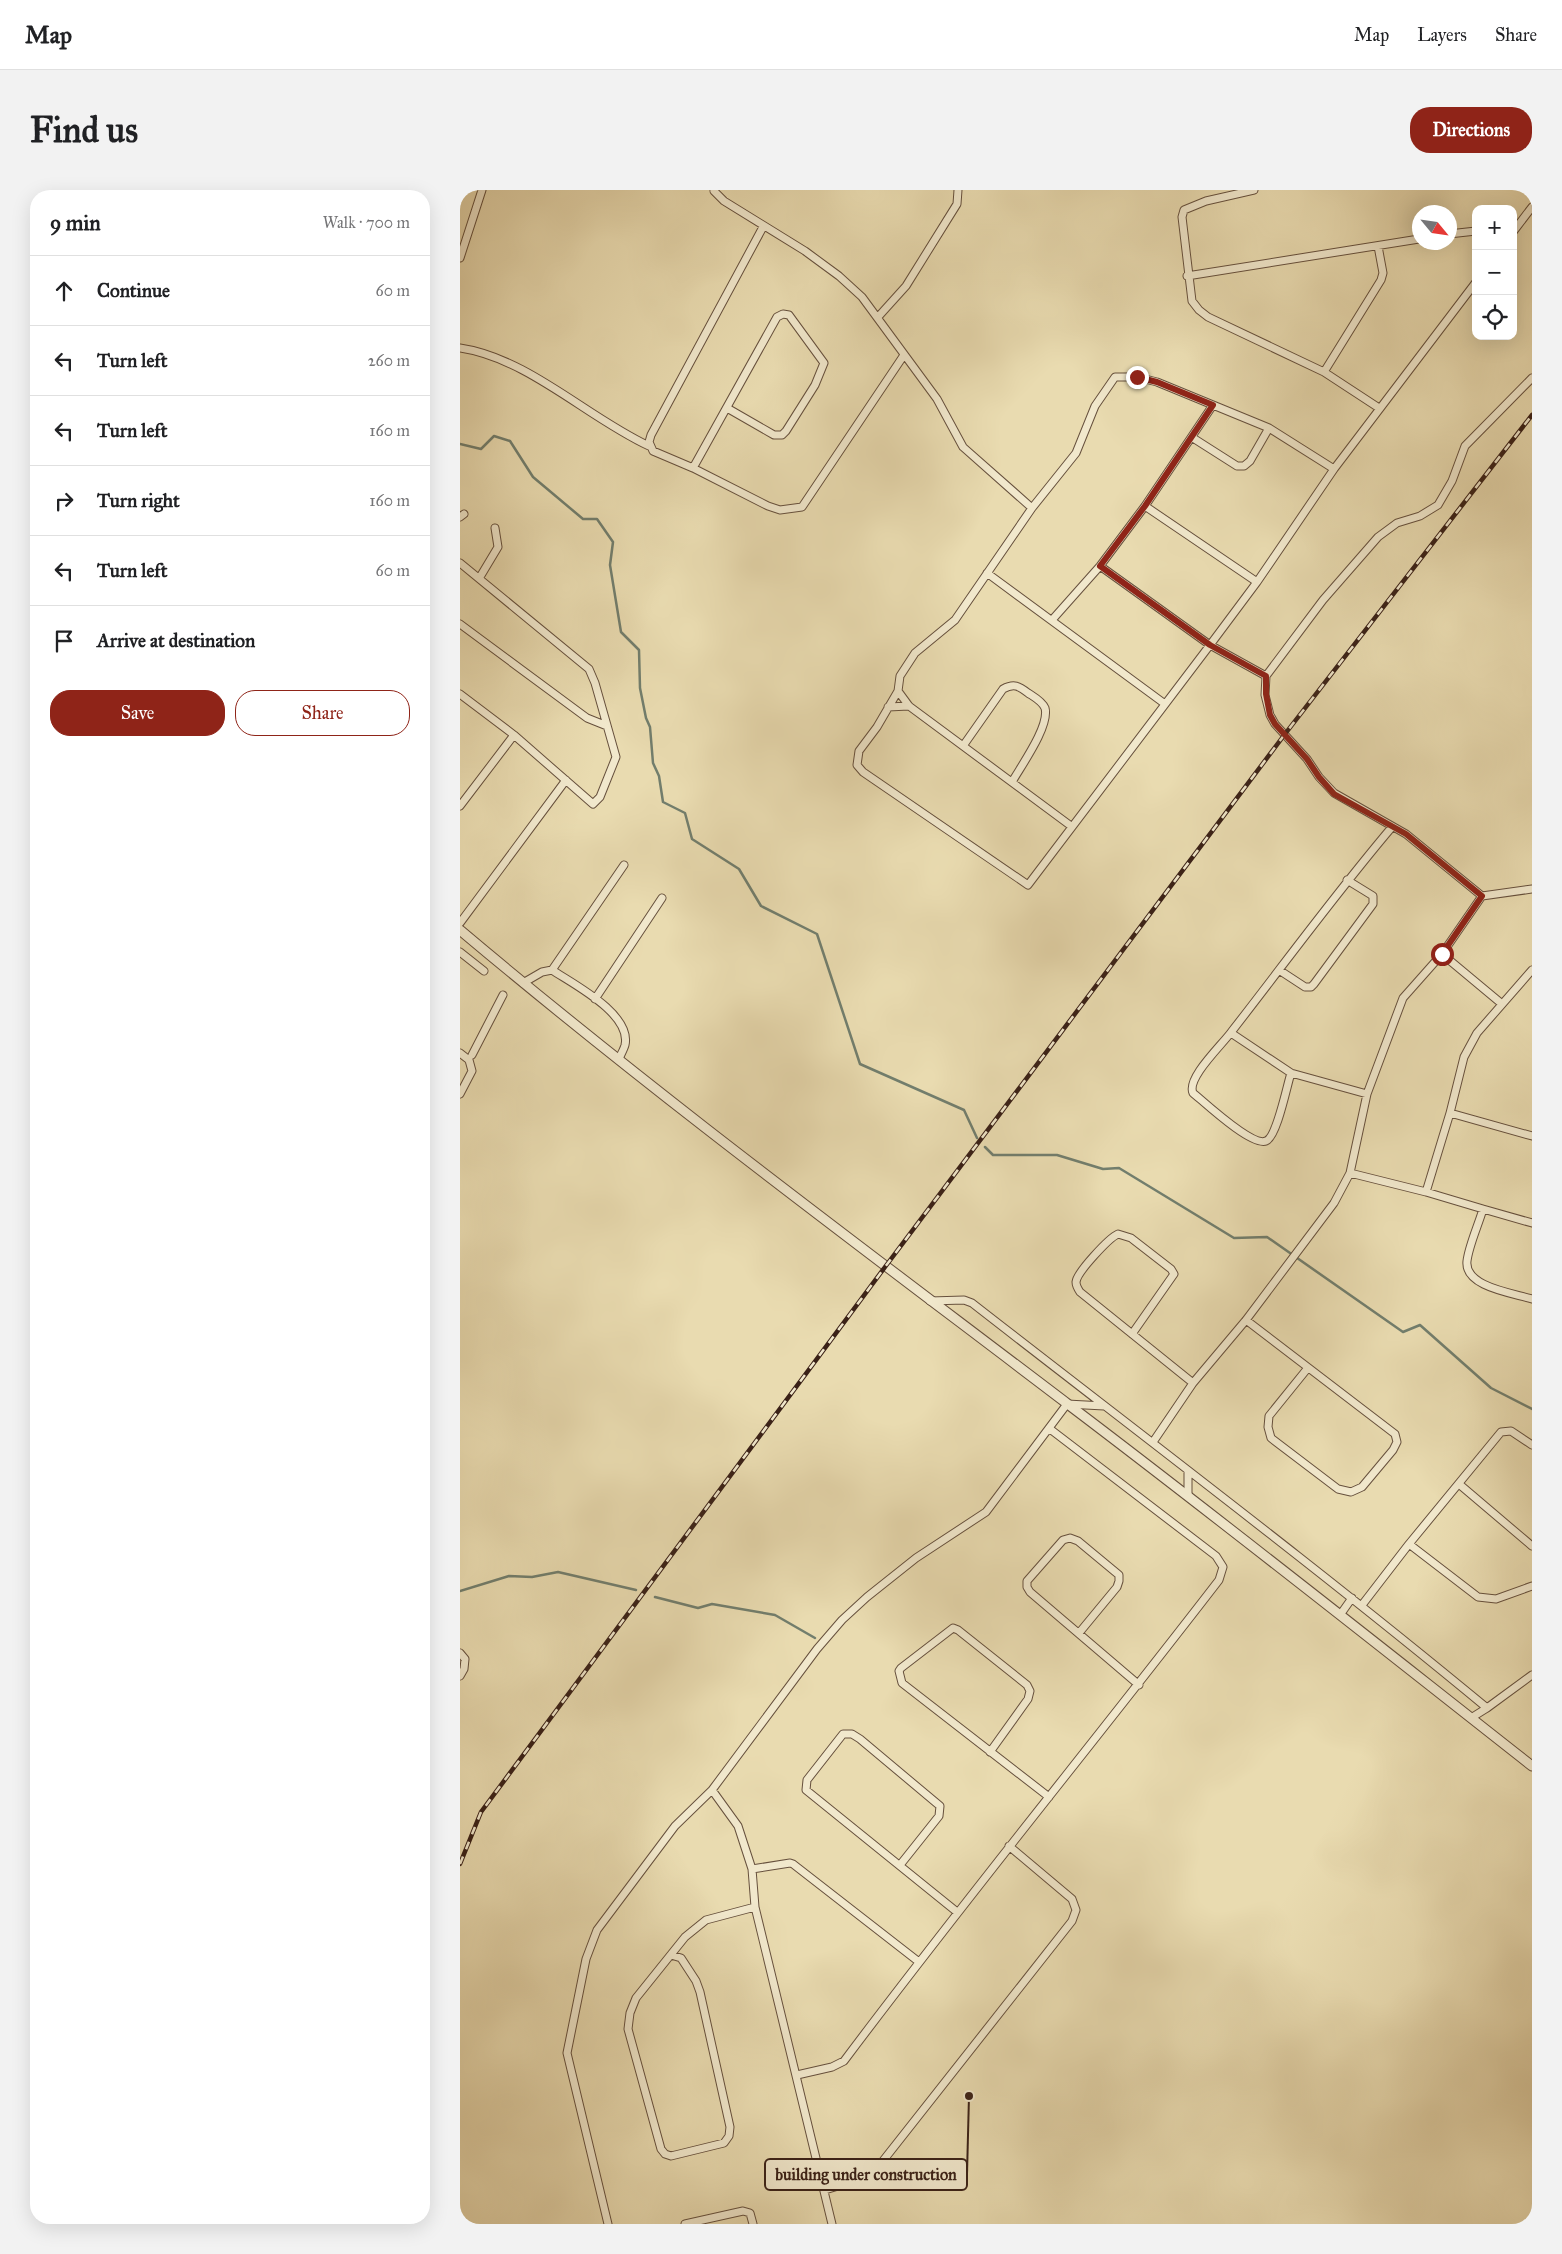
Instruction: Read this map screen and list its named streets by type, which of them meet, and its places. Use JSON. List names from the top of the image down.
{
  "places": ["building under construction"],
  "north": "bottom right",
  "page": {
    "header": "Map",
    "nav": ["Map", "Layers", "Share"],
    "buttons": [
      "Directions",
      ["Save", "Share"]
    ],
    "title": "Find us",
    "heading": ["9 min", "Walk · 700 m"],
    "map_buttons": ["+", "−"],
    "list": [
      ["Continue", "60 m"],
      ["Turn left", "260 m"],
      ["Turn left", "160 m"],
      ["Turn right", "160 m"],
      ["Turn left", "60 m"],
      "Arrive at destination"
    ]
  }
}
